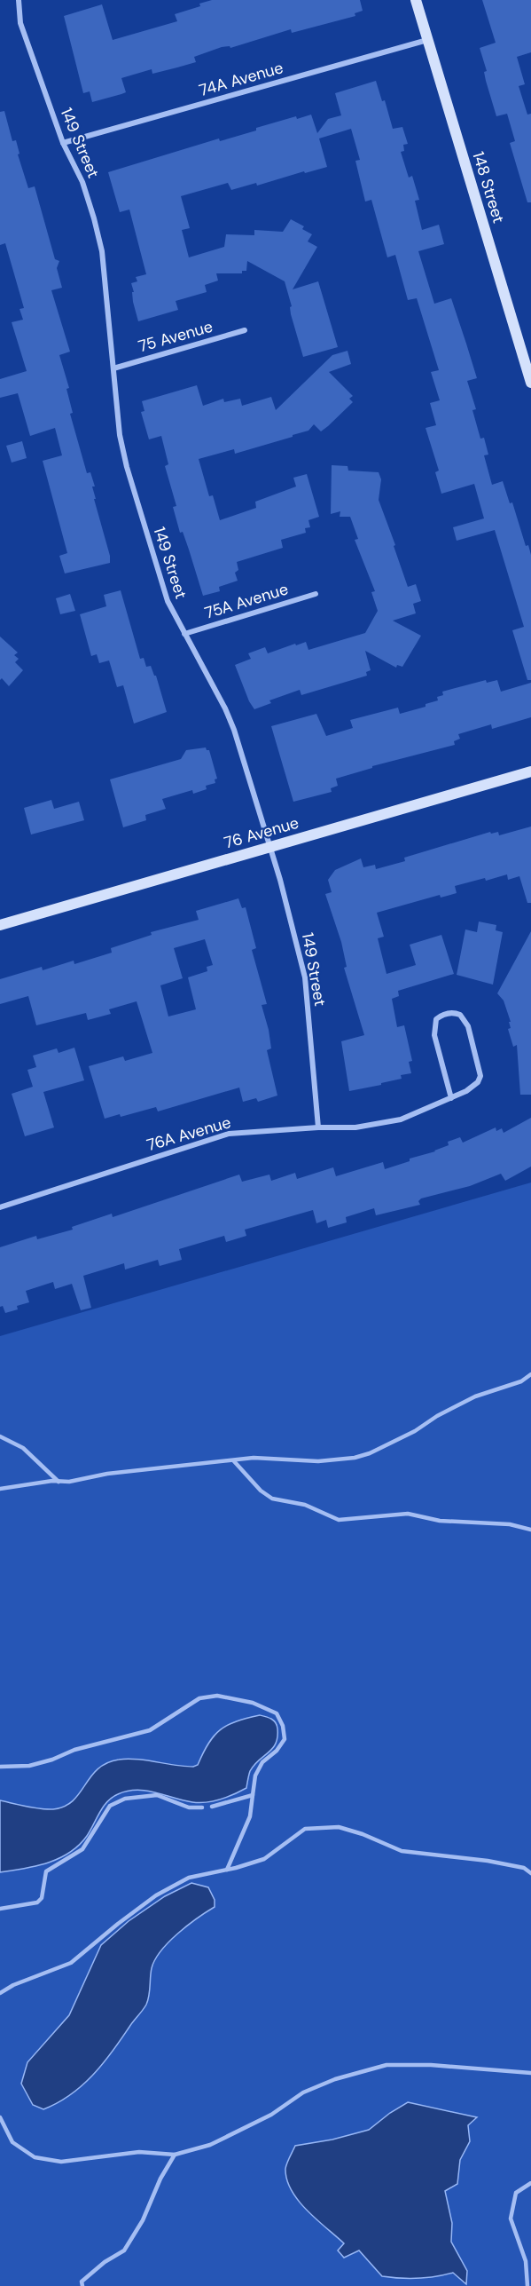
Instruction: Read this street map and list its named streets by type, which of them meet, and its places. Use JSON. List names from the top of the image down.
{
  "streets": {
    "street": [
      "74A Avenue",
      "149 Street",
      "148 Street",
      "75 Avenue",
      "75A Avenue",
      "76 Avenue",
      "76A Avenue"
    ]
  },
  "crossings": [
    ["74A Avenue", "149 Street"],
    ["74A Avenue", "148 Street"],
    ["149 Street", "75 Avenue"],
    ["149 Street", "75A Avenue"],
    ["149 Street", "76 Avenue"],
    ["149 Street", "76A Avenue"]
  ]
}
